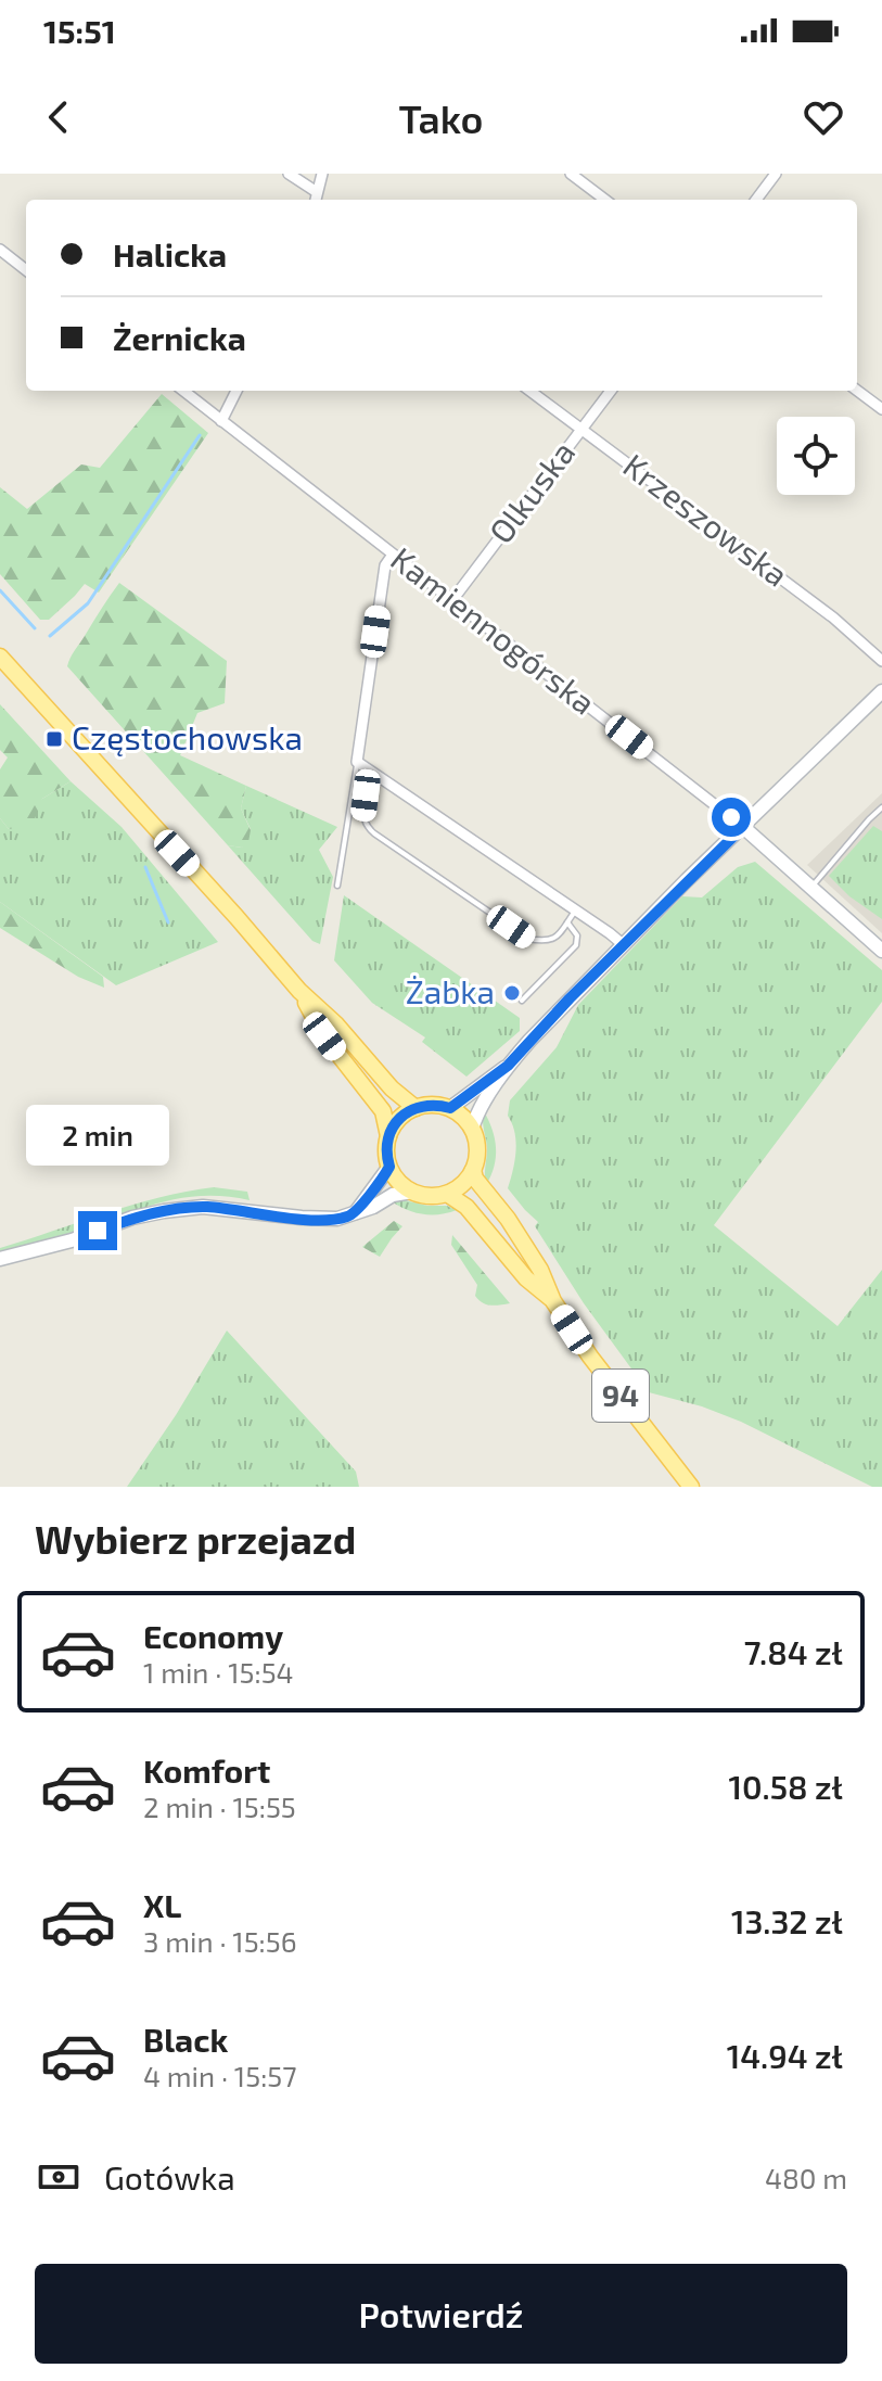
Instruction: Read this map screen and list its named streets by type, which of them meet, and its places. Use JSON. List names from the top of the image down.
{
  "streets": {
    "main road": ["94"],
    "street": ["Olkuska", "Krzeszowska", "Kamiennogórska"]
  },
  "crossings": [
    ["Olkuska", "Krzeszowska"],
    ["Olkuska", "Kamiennogórska"]
  ],
  "places": {
    "transit": ["Częstochowska"],
    "other": ["Żabka"]
  },
  "page": {
    "status": "15:51",
    "header": "Tako",
    "banner": ["Halicka", "Żernicka"],
    "bubble": "2 min",
    "heading": "Wybierz przejazd",
    "list": [
      {
        "name": "Economy",
        "note": "1 min · 15:54",
        "value": "7.84 zł"
      },
      {
        "name": "Komfort",
        "note": "2 min · 15:55",
        "value": "10.58 zł"
      },
      {
        "name": "XL",
        "note": "3 min · 15:56",
        "value": "13.32 zł"
      },
      {
        "name": "Black",
        "note": "4 min · 15:57",
        "value": "14.94 zł"
      }
    ],
    "pay": ["Gotówka", "480 m"],
    "buttons": "Potwierdź"
  }
}
